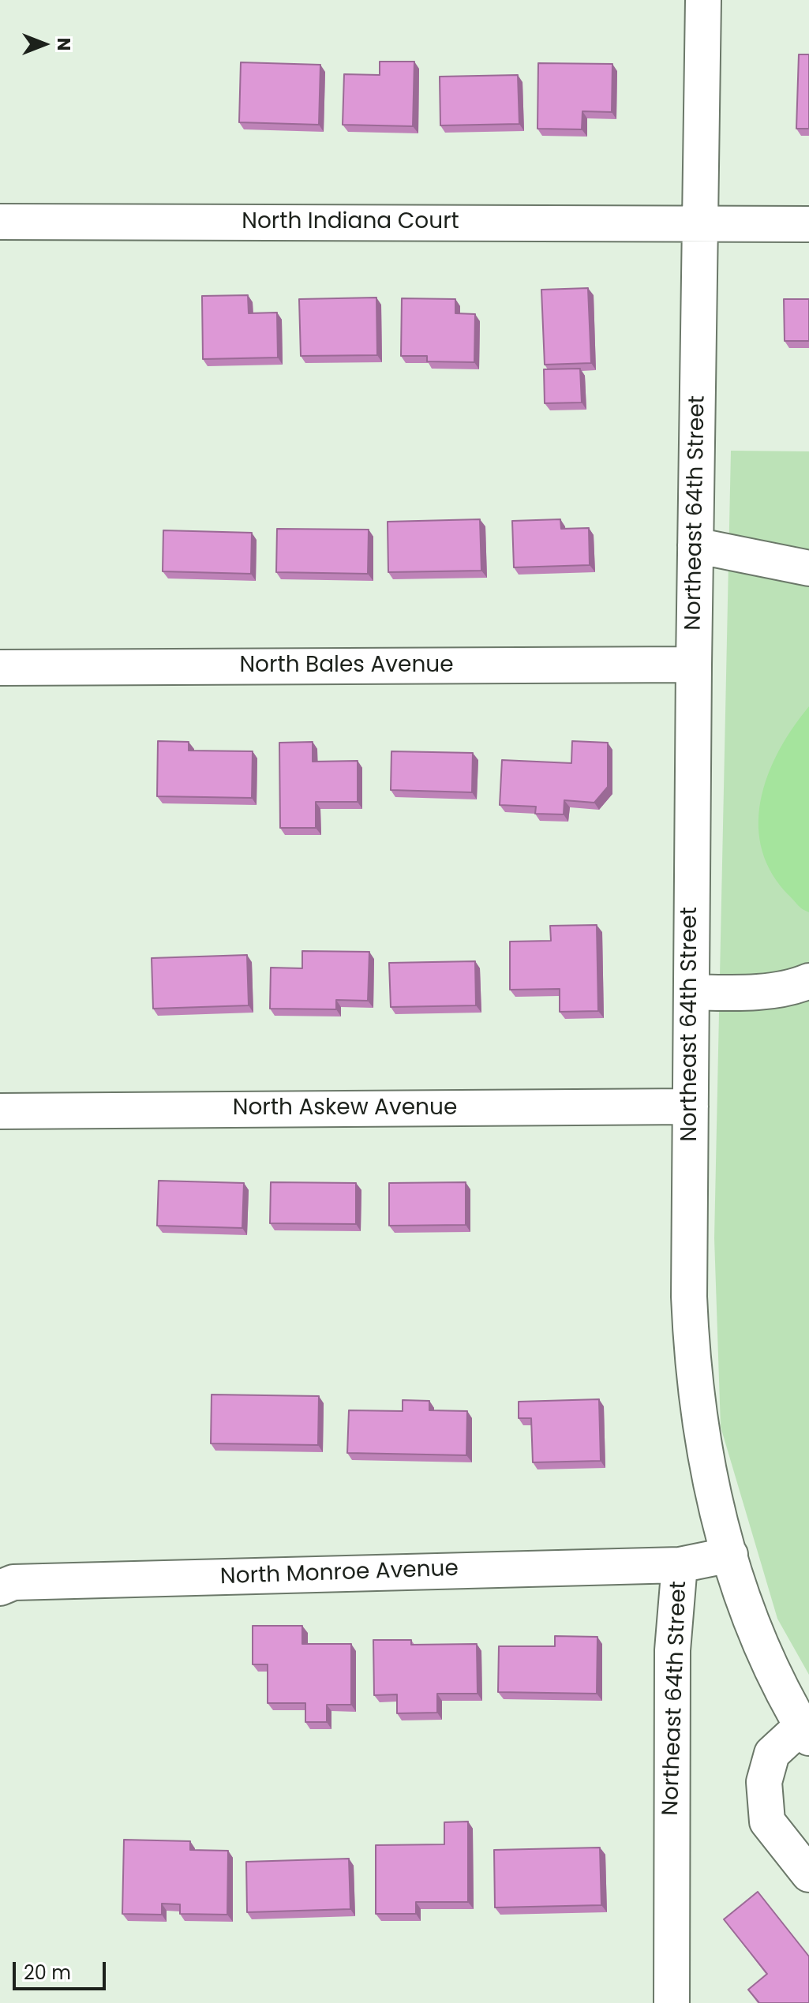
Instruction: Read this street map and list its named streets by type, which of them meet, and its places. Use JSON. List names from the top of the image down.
{
  "streets": {
    "street": [
      "North Indiana Court",
      "Northeast 64th Street",
      "North Bales Avenue",
      "North Askew Avenue",
      "North Monroe Avenue"
    ]
  },
  "crossings": [
    ["North Indiana Court", "Northeast 64th Street"],
    ["Northeast 64th Street", "North Bales Avenue"],
    ["Northeast 64th Street", "North Askew Avenue"],
    ["Northeast 64th Street", "North Monroe Avenue"]
  ],
  "scale_bar": "20 m",
  "north": "right"
}
